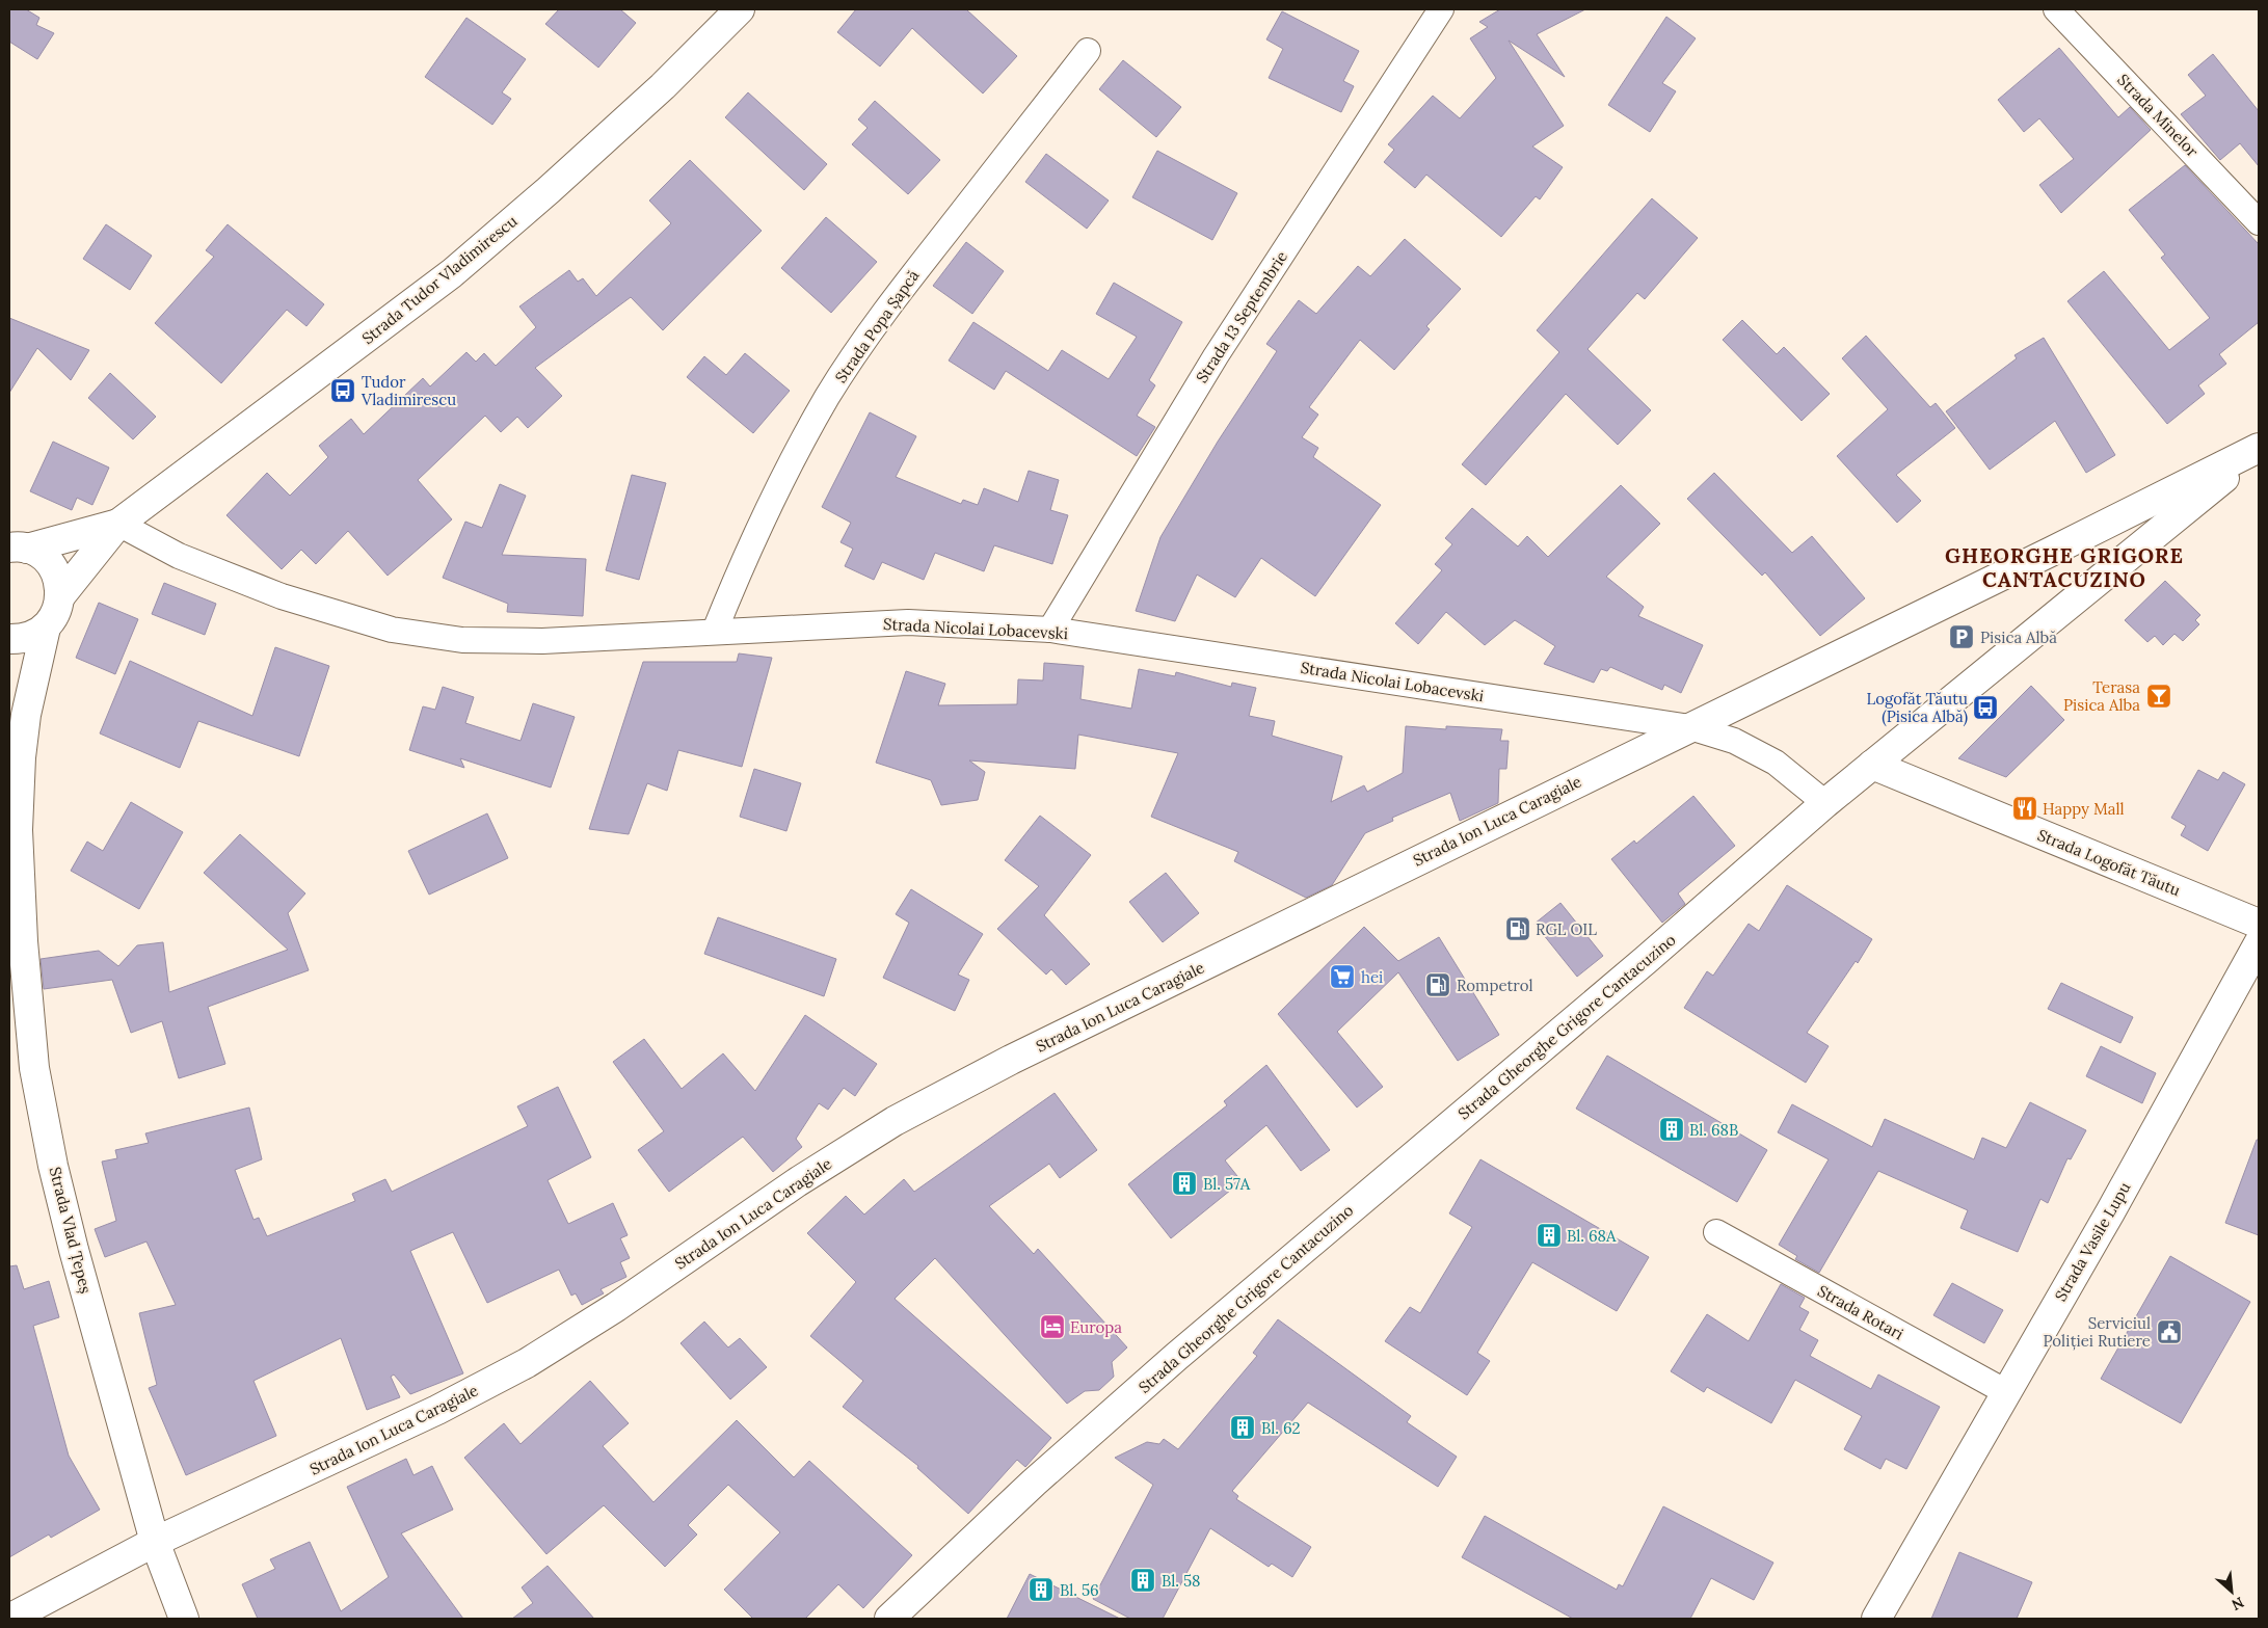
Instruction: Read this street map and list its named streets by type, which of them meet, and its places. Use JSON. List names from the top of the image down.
{
  "streets": {
    "main road": [
      "Strada Tudor Vladimirescu",
      "Strada Ion Luca Caragiale",
      "Strada Logofăt Tăutu",
      "Strada Gheorghe Grigore Cantacuzino",
      "Strada Vlad Țepeș",
      "Strada Vasile Lupu"
    ],
    "street": [
      "Strada Minelor",
      "Strada 13 Septembrie",
      "Strada Popa Șapcă",
      "Strada Nicolai Lobacevski",
      "Strada Rotari"
    ]
  },
  "crossings": [
    ["Strada Tudor Vladimirescu", "Strada Nicolai Lobacevski"],
    ["Strada Tudor Vladimirescu", "Strada Vlad Țepeș"],
    ["Strada 13 Septembrie", "Strada Nicolai Lobacevski"],
    ["Strada Popa Șapcă", "Strada Nicolai Lobacevski"],
    ["Strada Nicolai Lobacevski", "Strada Ion Luca Caragiale"],
    ["Strada Nicolai Lobacevski", "Strada Gheorghe Grigore Cantacuzino"],
    ["Strada Ion Luca Caragiale", "Strada Gheorghe Grigore Cantacuzino"],
    ["Strada Ion Luca Caragiale", "Strada Vlad Țepeș"],
    ["Strada Logofăt Tăutu", "Strada Gheorghe Grigore Cantacuzino"],
    ["Strada Vasile Lupu", "Strada Rotari"]
  ],
  "districts": ["GHEORGHE GRIGORE CANTACUZINO"],
  "places": {
    "bus stop": ["Tudor Vladimirescu", "Logofăt Tăutu (Pisica Albă)"],
    "parking": ["Pisica Albă"],
    "bar": ["Terasa Pisica Alba"],
    "restaurant": ["Happy Mall"],
    "fuel station": ["RGL OIL", "Rompetrol"],
    "supermarket": ["hei"],
    "building": [
      "Bl. 68B",
      "Bl. 57A",
      "Bl. 68A",
      "Bl. 62",
      "Bl. 58",
      "Bl. 56"
    ],
    "hotel": ["Europa"],
    "public building": ["Serviciul Poliției Rutiere"]
  },
  "north": "bottom right"
}
